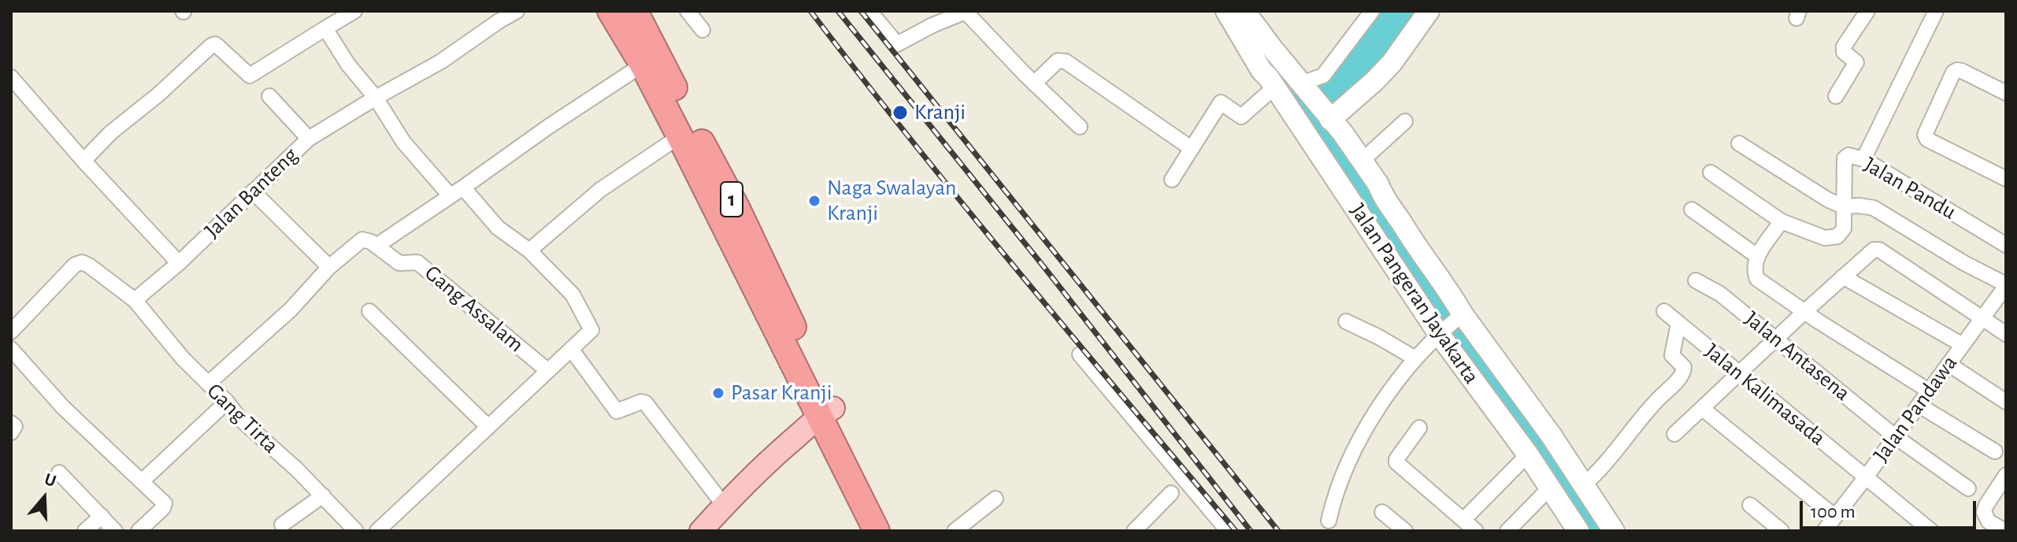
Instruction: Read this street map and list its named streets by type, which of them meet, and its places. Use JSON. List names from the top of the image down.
{
  "streets": {
    "highway": ["1"],
    "street": [
      "Jalan Pandu",
      "Jalan Banteng",
      "Jalan Pangeran Jayakarta",
      "Gang Assalam",
      "Jalan Antasena",
      "Jalan Kalimasada",
      "Jalan Pandawa",
      "Gang Tirta"
    ]
  },
  "crossings": [
    ["Jalan Banteng", "Gang Tirta"],
    ["Jalan Antasena", "Jalan Pandawa"],
    ["Jalan Kalimasada", "Jalan Pandawa"]
  ],
  "places": ["Kranji", "Naga Swalayan Kranji", "Pasar Kranji"],
  "scale_bar": "100 m",
  "north": "top"
}
